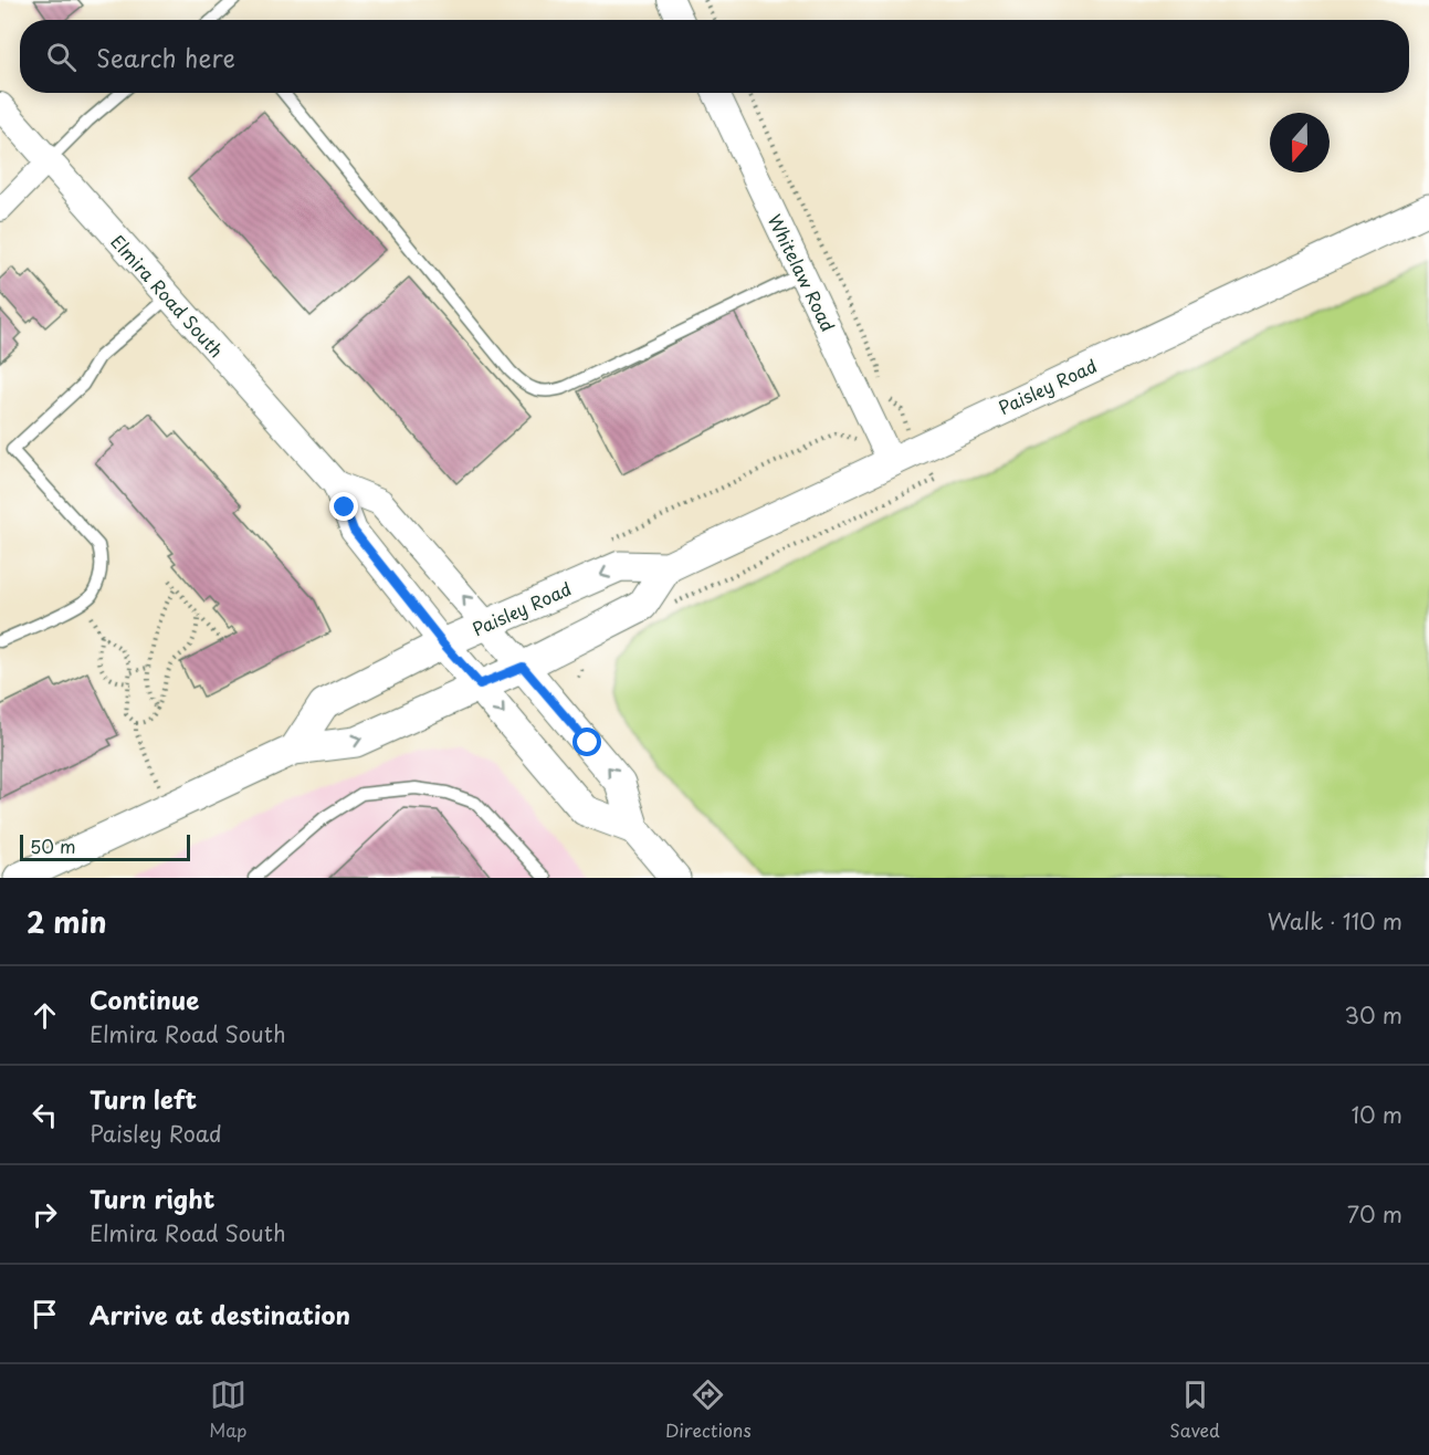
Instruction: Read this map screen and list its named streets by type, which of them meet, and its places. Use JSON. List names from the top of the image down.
{
  "streets": {
    "main road": ["Elmira Road South", "Paisley Road"],
    "street": ["Whitelaw Road"]
  },
  "crossings": [
    ["Whitelaw Road", "Paisley Road"],
    ["Elmira Road South", "Paisley Road"]
  ],
  "scale_bar": "50 m",
  "north": "bottom",
  "page": {
    "search": "Search here",
    "scale": "50 m",
    "heading": ["2 min", "Walk · 110 m"],
    "list": [
      ["Continue", "Elmira Road South", "30 m"],
      ["Turn left", "Paisley Road", "10 m"],
      ["Turn right", "Elmira Road South", "70 m"],
      "Arrive at destination"
    ],
    "nav": ["Map", "Directions", "Saved"]
  }
}
